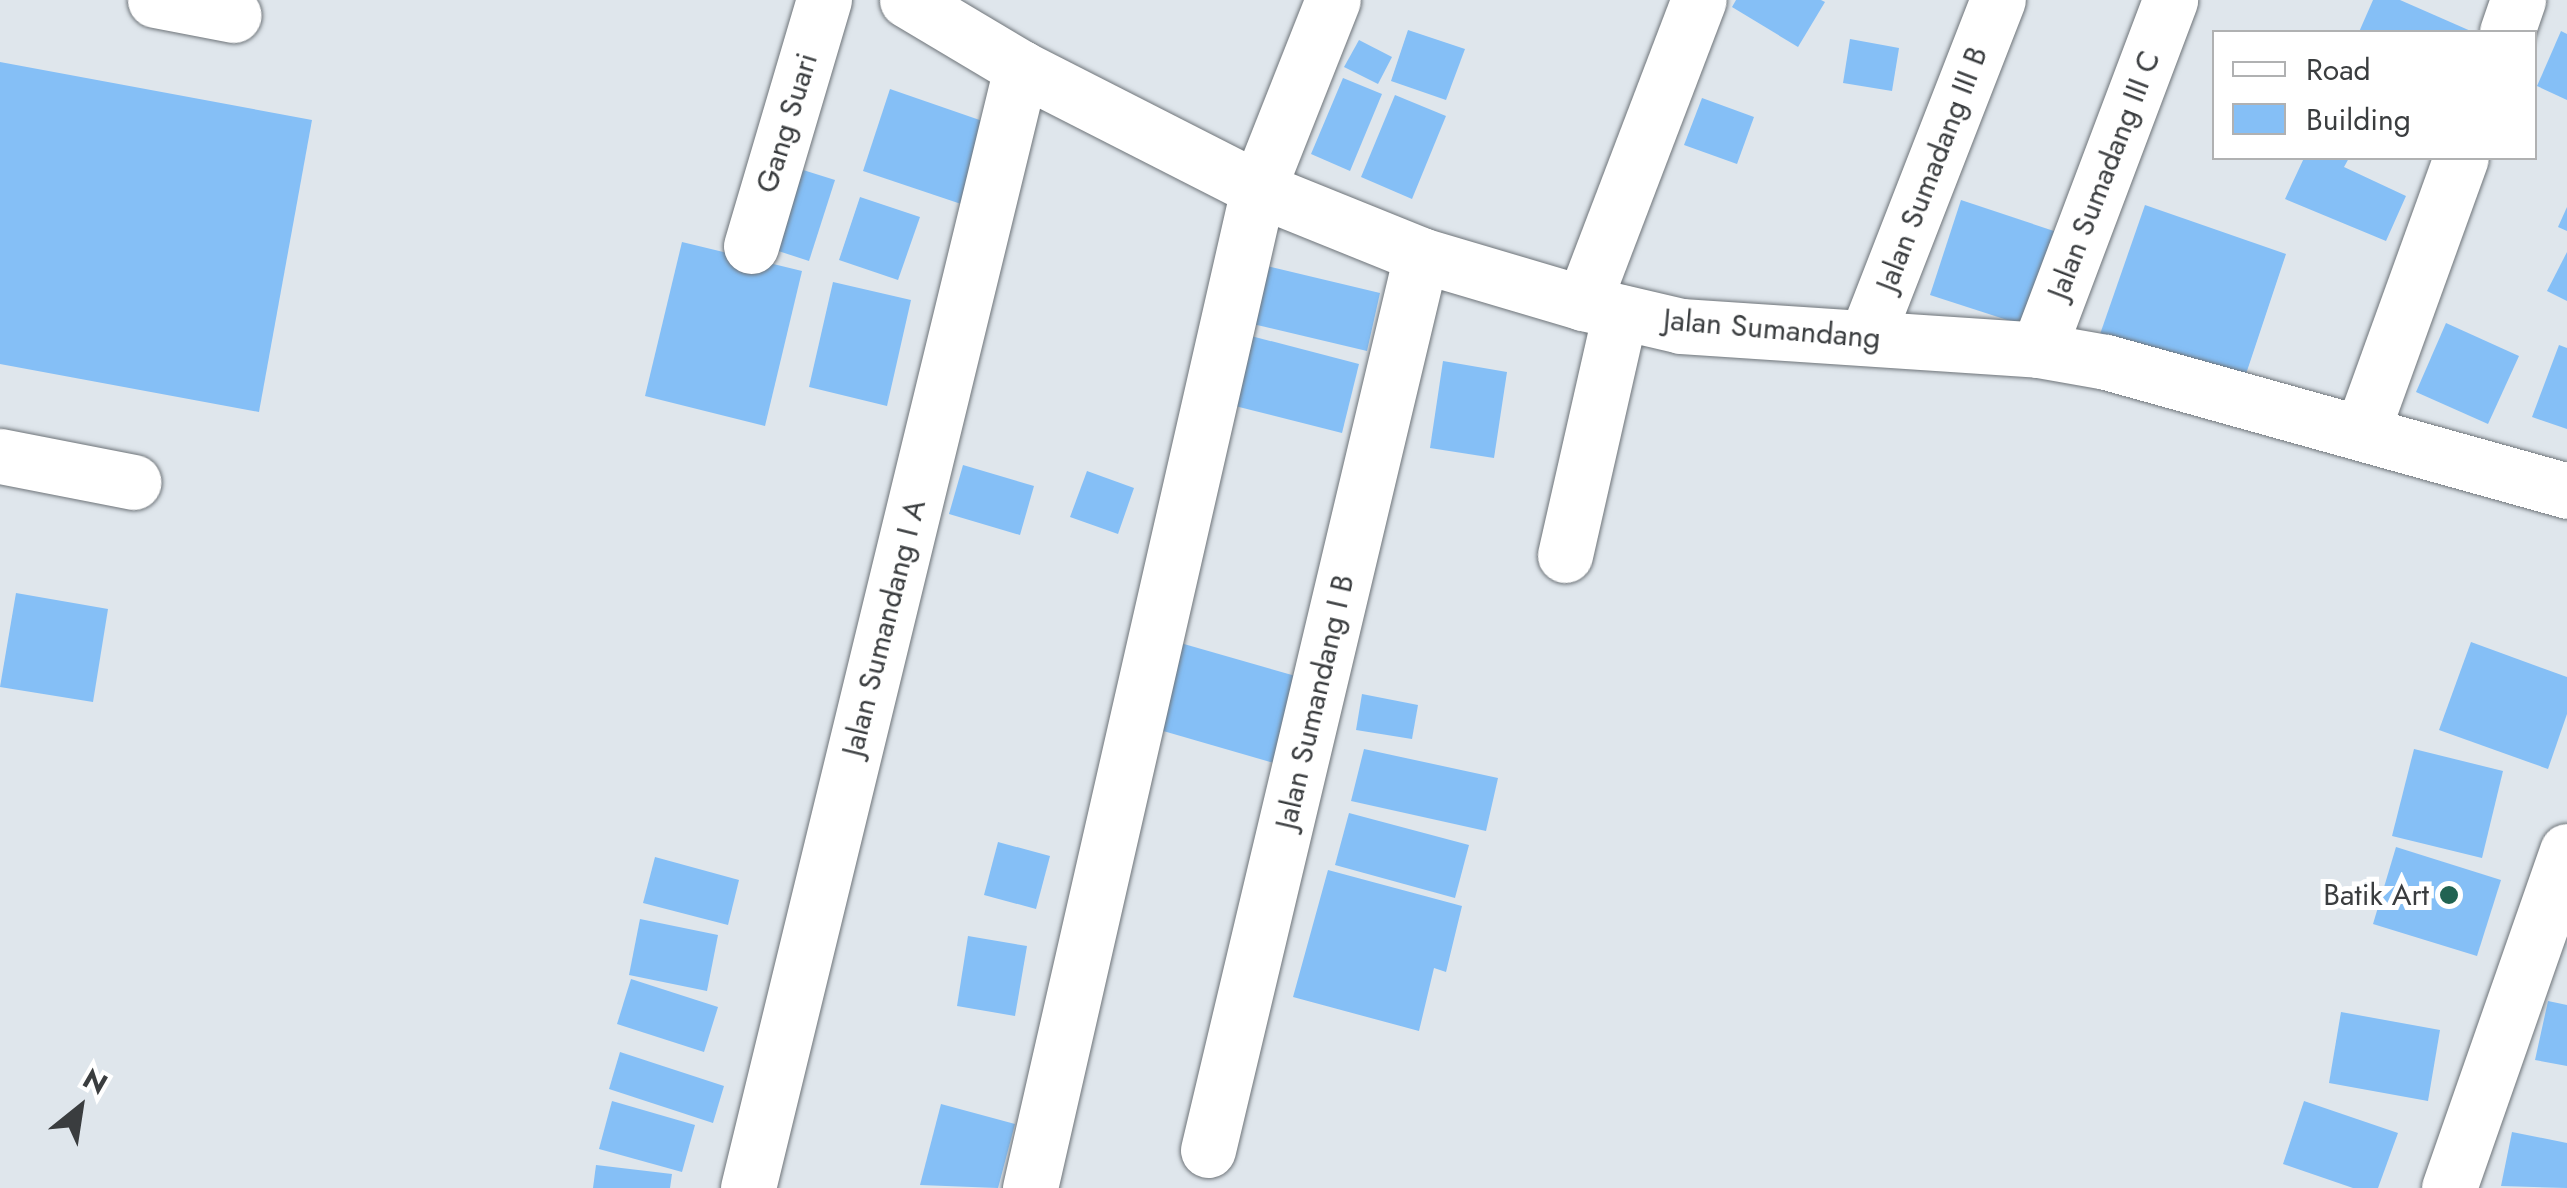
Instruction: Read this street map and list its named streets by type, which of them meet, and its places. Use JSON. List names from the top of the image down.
{
  "streets": {
    "street": [
      "Gang Suari",
      "Jalan Sumadang III B",
      "Jalan Sumadang III C",
      "Jalan Sumandang",
      "Jalan Sumandang I A",
      "Jalan Sumandang I B"
    ]
  },
  "crossings": [
    ["Jalan Sumadang III B", "Jalan Sumandang"],
    ["Jalan Sumadang III C", "Jalan Sumandang"],
    ["Jalan Sumandang", "Jalan Sumandang I A"],
    ["Jalan Sumandang", "Jalan Sumandang I B"]
  ],
  "places": ["Batik Art"],
  "legend": ["Road", "Building"],
  "north": "top right"
}
